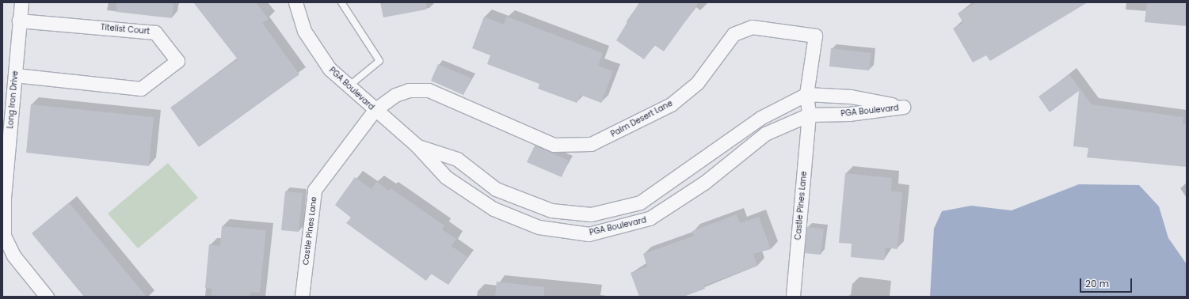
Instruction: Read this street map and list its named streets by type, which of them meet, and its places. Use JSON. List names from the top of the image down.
{
  "streets": {
    "street": [
      "Titelist Court",
      "PGA Boulevard",
      "Long Iron Drive",
      "Palm Desert Lane",
      "Castle Pines Lane"
    ]
  },
  "crossings": [
    ["Titelist Court", "Long Iron Drive"],
    ["PGA Boulevard", "Palm Desert Lane"],
    ["PGA Boulevard", "Castle Pines Lane"],
    ["Palm Desert Lane", "Castle Pines Lane"]
  ],
  "scale_bar": "20 m"
}
